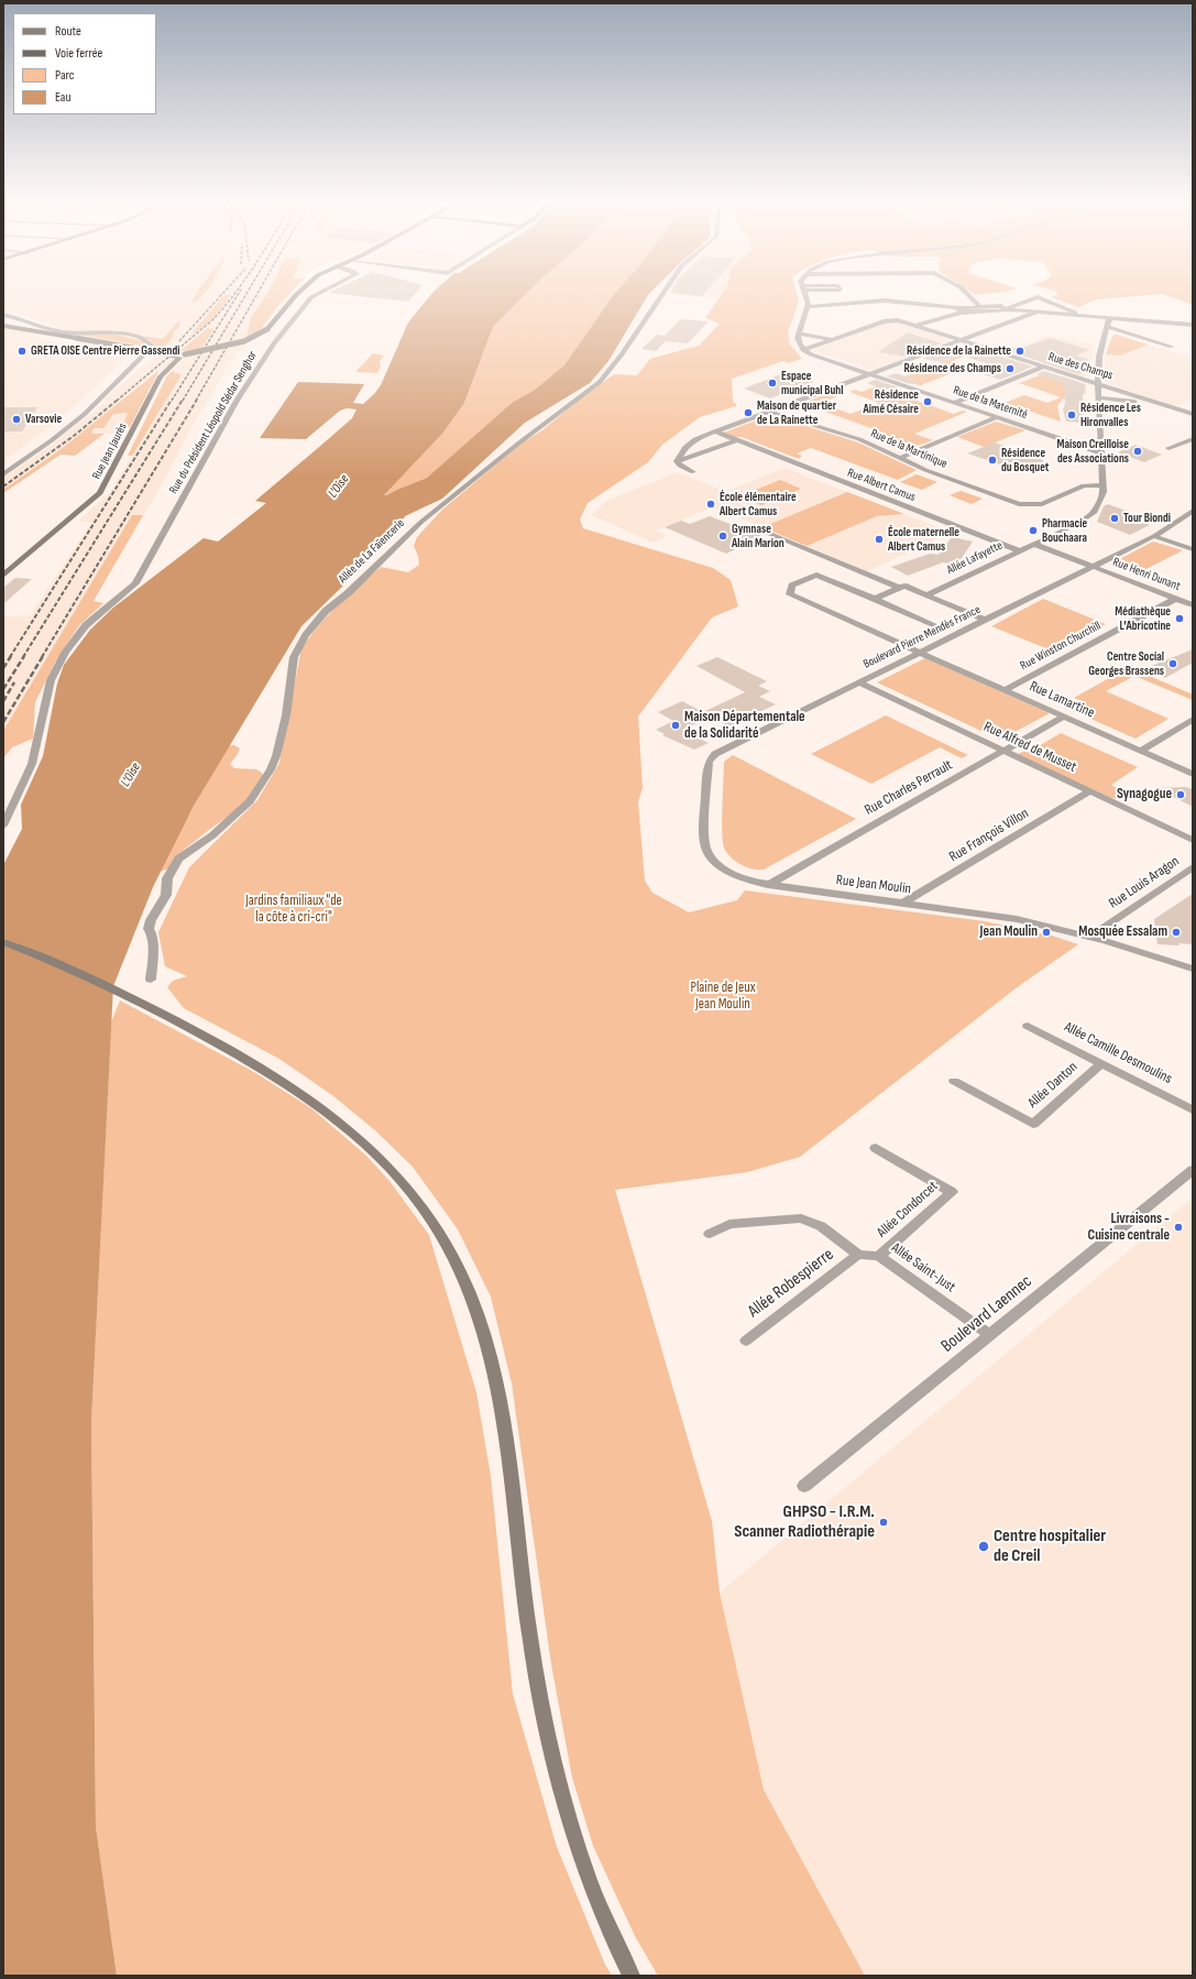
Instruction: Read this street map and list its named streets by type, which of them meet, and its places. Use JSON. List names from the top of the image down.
{
  "streets": {
    "street": [
      "Rue des Champs",
      "Rue de la Maternité",
      "Rue du Président Léopold Sédar Senghor",
      "Rue de la Martinique",
      "Rue Jean Jaurès",
      "Rue Albert Camus",
      "Allée de La Faïencerie",
      "Allée Lafayette",
      "Rue Henri Dunant",
      "Boulevard Pierre Mendès France",
      "Rue Winston Churchill",
      "Rue Lamartine",
      "Rue Alfred de Musset",
      "Rue Charles Perrault",
      "Rue François Villon",
      "Rue Louis Aragon",
      "Rue Jean Moulin",
      "Allée Camille Desmoulins",
      "Allée Danton",
      "Allée Condorcet",
      "Allée Saint-Just",
      "Allée Robespierre",
      "Boulevard Laennec"
    ]
  },
  "crossings": [
    ["Rue des Champs", "Rue de la Maternité"],
    ["Rue des Champs", "Allée Lafayette"],
    ["Rue de la Maternité", "Allée Lafayette"],
    ["Rue de la Martinique", "Allée Lafayette"],
    ["Rue Albert Camus", "Allée Lafayette"],
    ["Allée Lafayette", "Rue Henri Dunant"],
    ["Rue Henri Dunant", "Boulevard Pierre Mendès France"],
    ["Rue Henri Dunant", "Rue Winston Churchill"],
    ["Boulevard Pierre Mendès France", "Rue Lamartine"],
    ["Boulevard Pierre Mendès France", "Rue Alfred de Musset"],
    ["Boulevard Pierre Mendès France", "Rue Jean Moulin"],
    ["Rue Winston Churchill", "Rue Lamartine"],
    ["Rue Lamartine", "Rue Charles Perrault"],
    ["Rue Alfred de Musset", "Rue Charles Perrault"],
    ["Rue Alfred de Musset", "Rue François Villon"],
    ["Rue Charles Perrault", "Rue Jean Moulin"],
    ["Rue François Villon", "Rue Jean Moulin"],
    ["Rue Louis Aragon", "Rue Jean Moulin"],
    ["Allée Camille Desmoulins", "Allée Danton"],
    ["Allée Condorcet", "Allée Saint-Just"],
    ["Allée Saint-Just", "Allée Robespierre"],
    ["Allée Saint-Just", "Boulevard Laennec"]
  ],
  "water": ["L'Oise"],
  "parks": ["Jardins familiaux \"de la côte à cri-cri\"", "Plaine de Jeux Jean Moulin"],
  "places": [
    "GRETA OISE Centre Pierre Gassendi",
    "Résidence de la Rainette",
    "Résidence des Champs",
    "Espace municipal Buhl",
    "Résidence Aimé Césaire",
    "Maison de quartier de La Rainette",
    "Résidence Les Hironvalles",
    "Varsovie",
    "Maison Creilloise des Associations",
    "Résidence du Bosquet",
    "École élémentaire Albert Camus",
    "Tour Biondi",
    "Pharmacie Bouchaara",
    "Gymnase Alain Marion",
    "École maternelle Albert Camus",
    "Médiathèque L'Abricotine",
    "Centre Social Georges Brassens",
    "Maison Départementale de la Solidarité",
    "Synagogue",
    "Jean Moulin",
    "Mosquée Essalam",
    "Livraisons - Cuisine centrale",
    "GHPSO - I.R.M. Scanner Radiothérapie",
    "Centre hospitalier de Creil"
  ],
  "legend": [
    "Route",
    "Voie ferrée",
    "Parc",
    "Eau"
  ]
}
